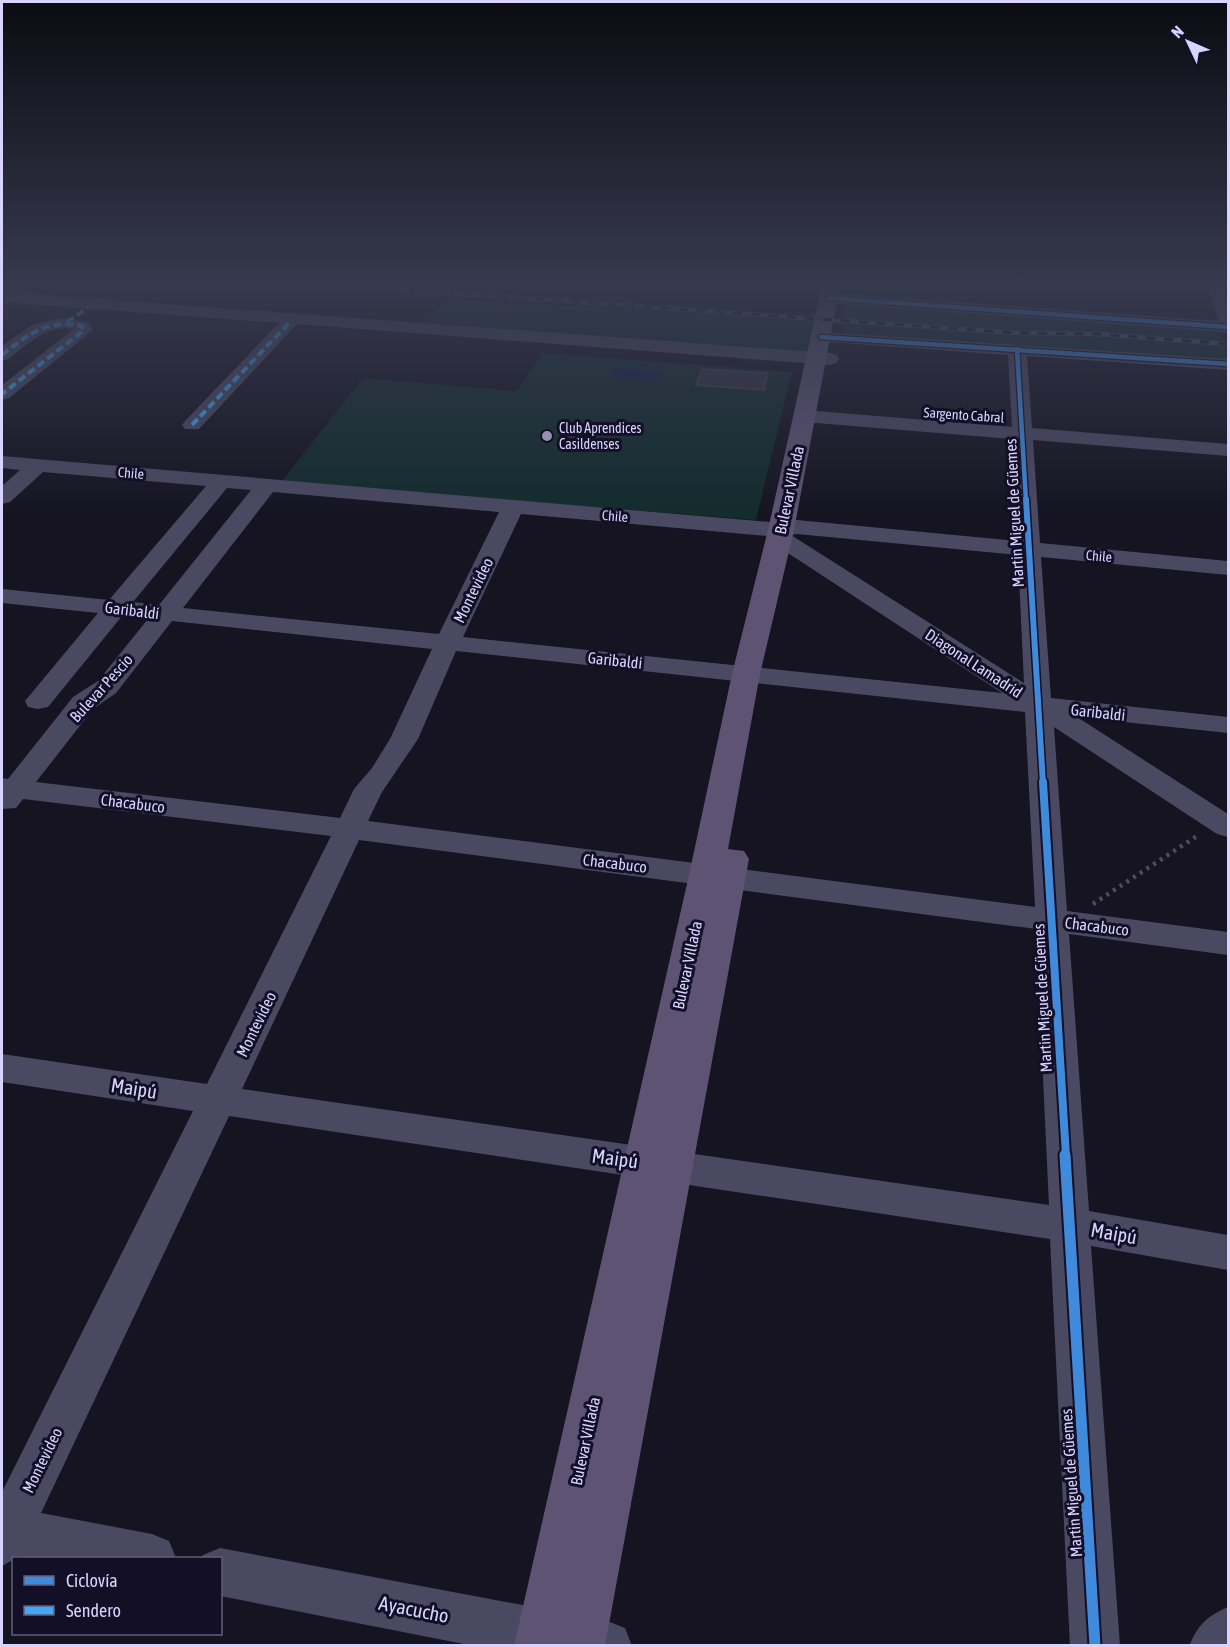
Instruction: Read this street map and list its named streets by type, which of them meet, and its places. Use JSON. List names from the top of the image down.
{
  "streets": {
    "main road": ["Bulevar Villada"],
    "street": [
      "Sargento Cabral",
      "Chile",
      "Martin Miguel de Güemes",
      "Montevideo",
      "Garibaldi",
      "Diagonal Lamadrid",
      "Bulevar Pescio",
      "Chacabuco",
      "Maipú",
      "Ayacucho"
    ]
  },
  "crossings": [
    ["Sargento Cabral", "Bulevar Villada"],
    ["Sargento Cabral", "Martin Miguel de Güemes"],
    ["Chile", "Bulevar Villada"],
    ["Chile", "Martin Miguel de Güemes"],
    ["Chile", "Montevideo"],
    ["Chile", "Diagonal Lamadrid"],
    ["Chile", "Bulevar Pescio"],
    ["Bulevar Villada", "Garibaldi"],
    ["Bulevar Villada", "Diagonal Lamadrid"],
    ["Bulevar Villada", "Chacabuco"],
    ["Bulevar Villada", "Maipú"],
    ["Bulevar Villada", "Ayacucho"],
    ["Martin Miguel de Güemes", "Garibaldi"],
    ["Martin Miguel de Güemes", "Diagonal Lamadrid"],
    ["Martin Miguel de Güemes", "Chacabuco"],
    ["Martin Miguel de Güemes", "Maipú"],
    ["Montevideo", "Garibaldi"],
    ["Montevideo", "Chacabuco"],
    ["Montevideo", "Maipú"],
    ["Garibaldi", "Diagonal Lamadrid"],
    ["Garibaldi", "Bulevar Pescio"],
    ["Bulevar Pescio", "Chacabuco"]
  ],
  "places": ["Club Aprendices Casildenses"],
  "legend": ["Ciclovía", "Sendero"],
  "north": "top left"
}
